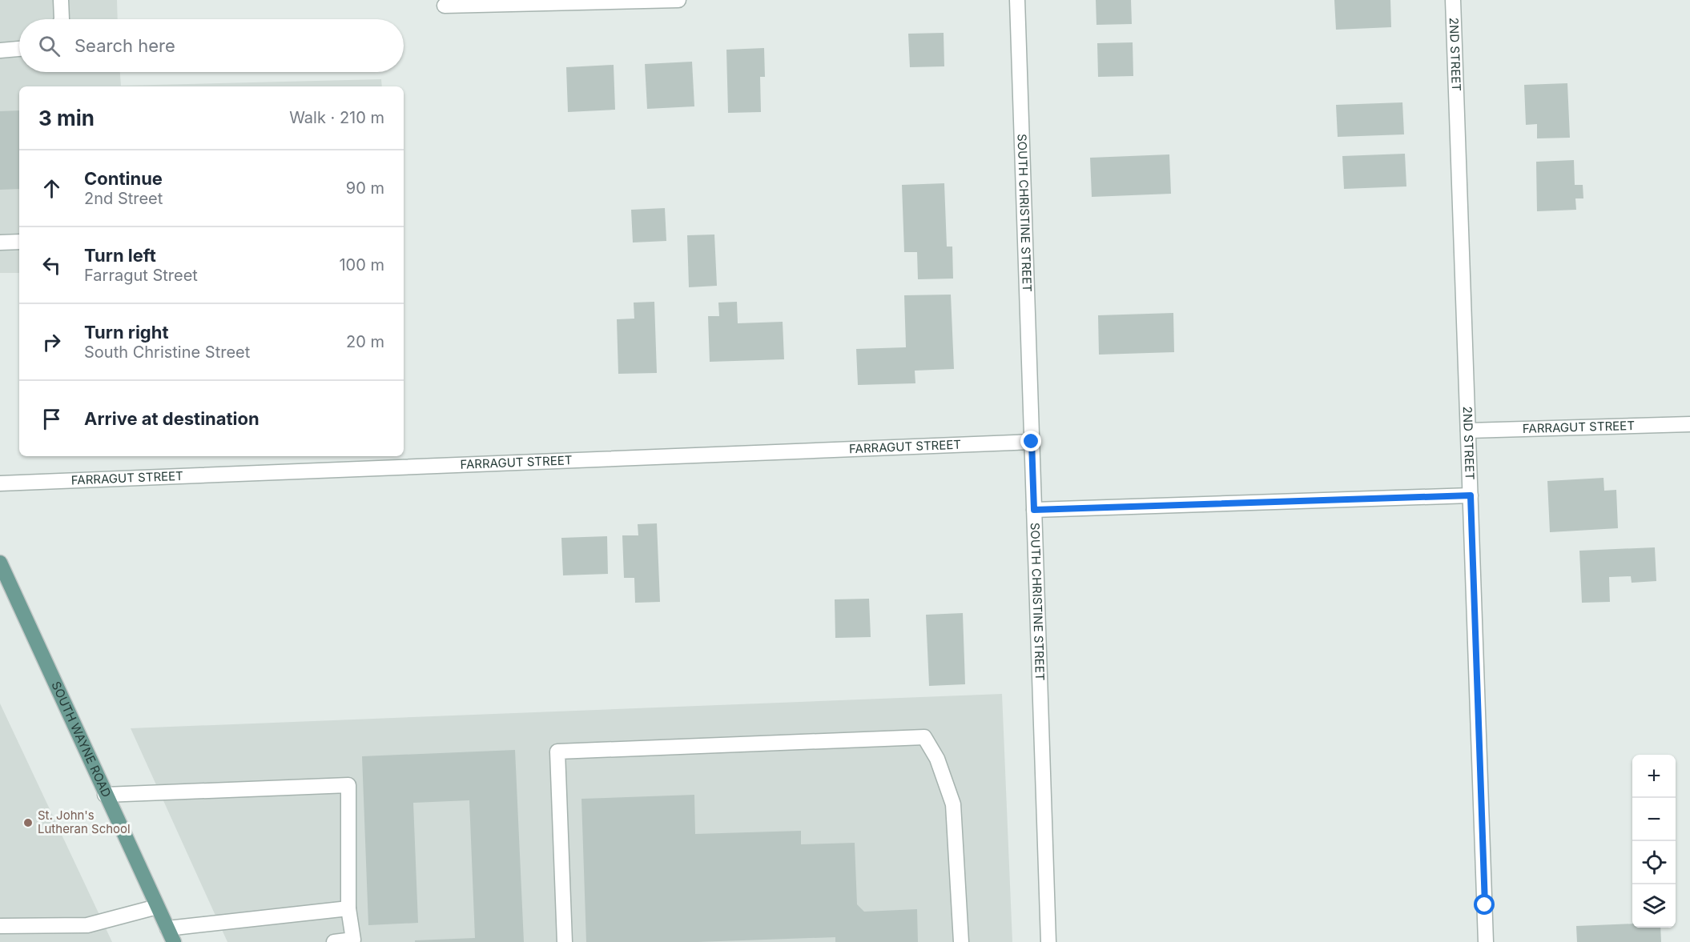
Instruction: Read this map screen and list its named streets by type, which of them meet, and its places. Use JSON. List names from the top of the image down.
{
  "streets": {
    "main road": ["SOUTH WAYNE ROAD"],
    "street": ["2ND STREET", "SOUTH CHRISTINE STREET", "FARRAGUT STREET"]
  },
  "crossings": [
    ["2ND STREET", "FARRAGUT STREET"],
    ["SOUTH CHRISTINE STREET", "FARRAGUT STREET"]
  ],
  "places": ["St. John's Lutheran School"],
  "page": {
    "search": "Search here",
    "heading": ["3 min", "Walk · 210 m"],
    "list": [
      ["Continue", "2nd Street", "90 m"],
      ["Turn left", "Farragut Street", "100 m"],
      ["Turn right", "South Christine Street", "20 m"],
      "Arrive at destination"
    ],
    "map_buttons": ["+", "−"]
  }
}
